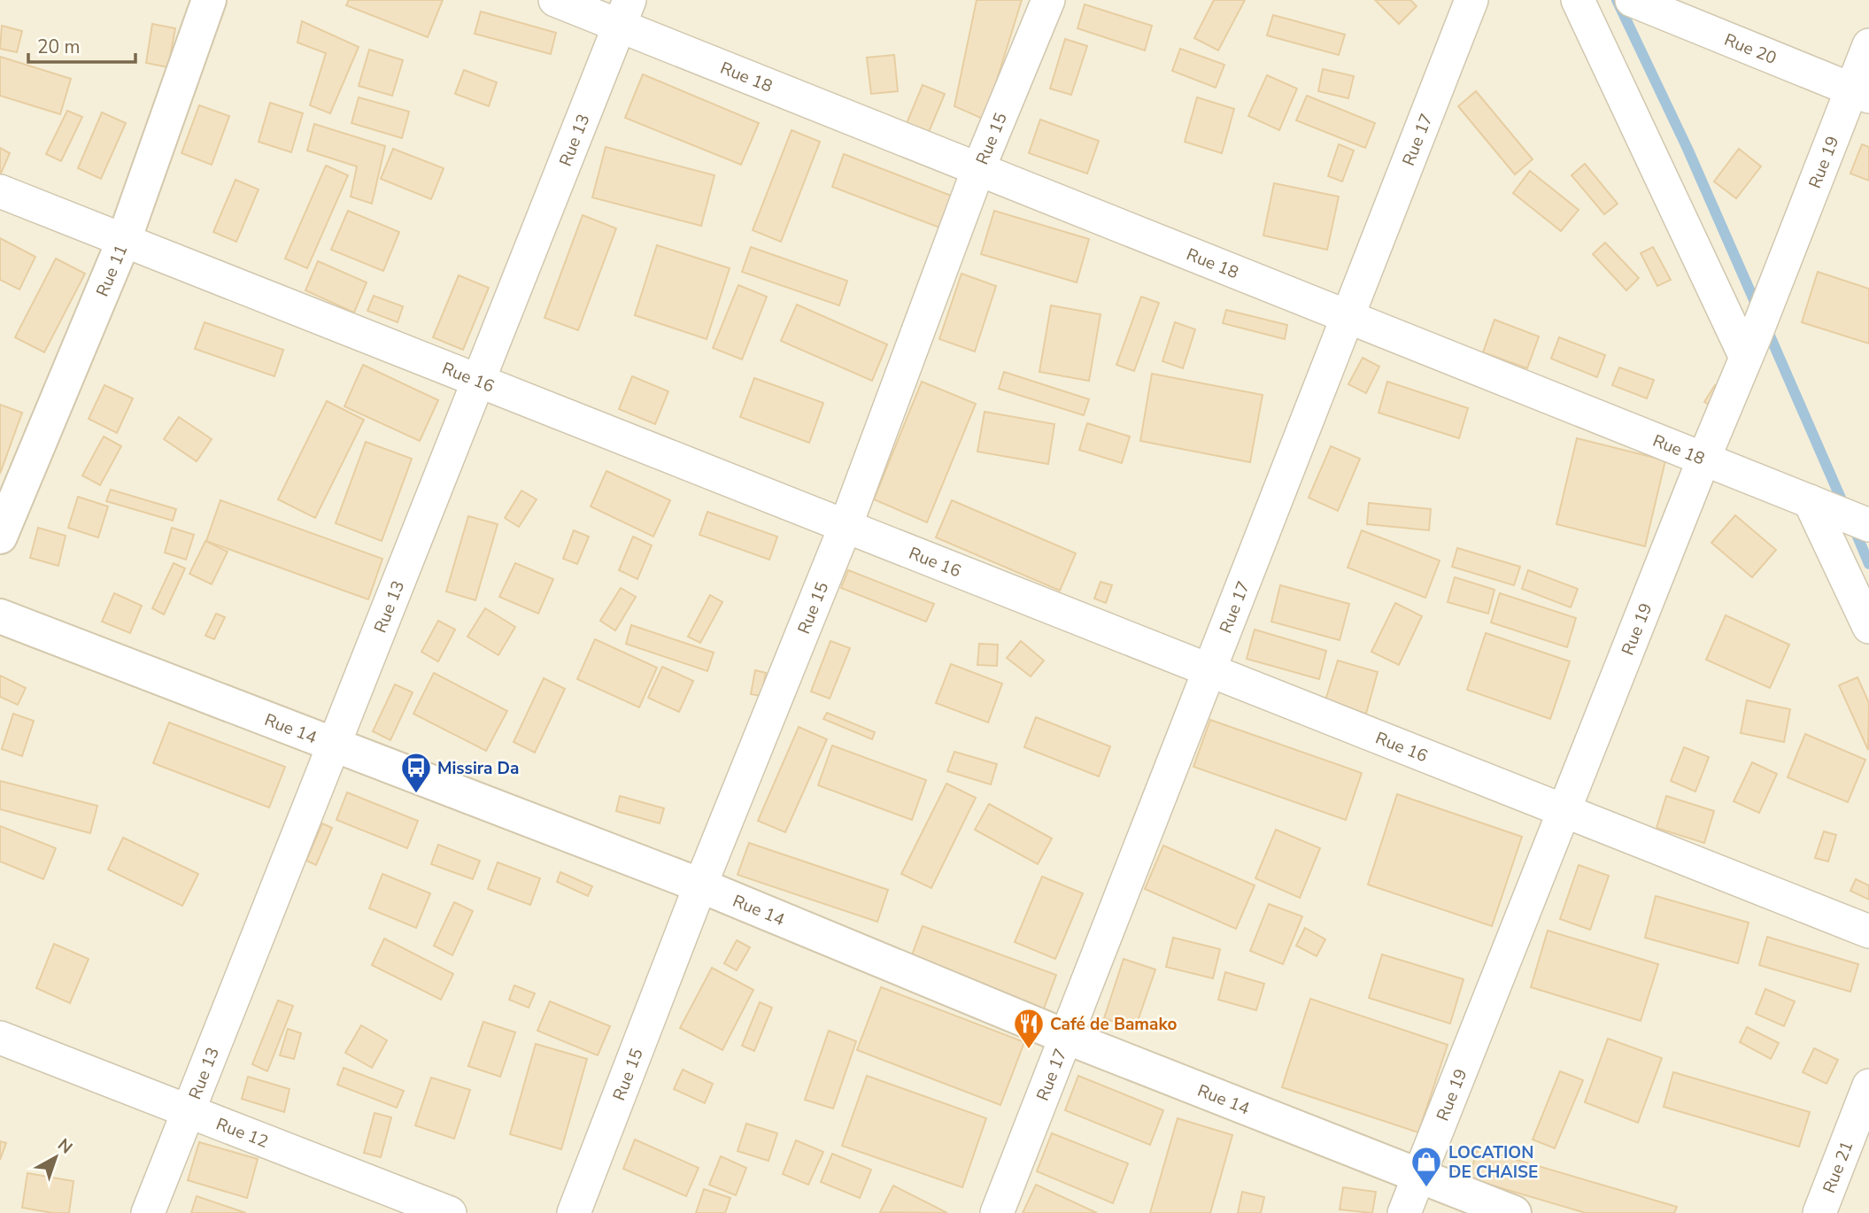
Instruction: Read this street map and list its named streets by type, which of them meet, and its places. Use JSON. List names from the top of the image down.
{
  "streets": {
    "street": [
      "Rue 20",
      "Rue 18",
      "Rue 15",
      "Rue 17",
      "Rue 13",
      "Rue 19",
      "Rue 11",
      "Rue 16",
      "Rue 14",
      "Rue 12",
      "Rue 21"
    ]
  },
  "crossings": [
    ["Rue 20", "Rue 19"],
    ["Rue 18", "Rue 15"],
    ["Rue 18", "Rue 17"],
    ["Rue 18", "Rue 13"],
    ["Rue 18", "Rue 19"],
    ["Rue 15", "Rue 16"],
    ["Rue 15", "Rue 14"],
    ["Rue 17", "Rue 16"],
    ["Rue 17", "Rue 14"],
    ["Rue 13", "Rue 16"],
    ["Rue 13", "Rue 14"],
    ["Rue 13", "Rue 12"],
    ["Rue 19", "Rue 16"],
    ["Rue 19", "Rue 14"],
    ["Rue 11", "Rue 16"]
  ],
  "places": {
    "bus stop": ["Missira Da"],
    "restaurant": ["Café de Bamako"],
    "shop": ["LOCATION DE CHAISE"]
  },
  "scale_bar": "20 m",
  "north": "top right"
}
